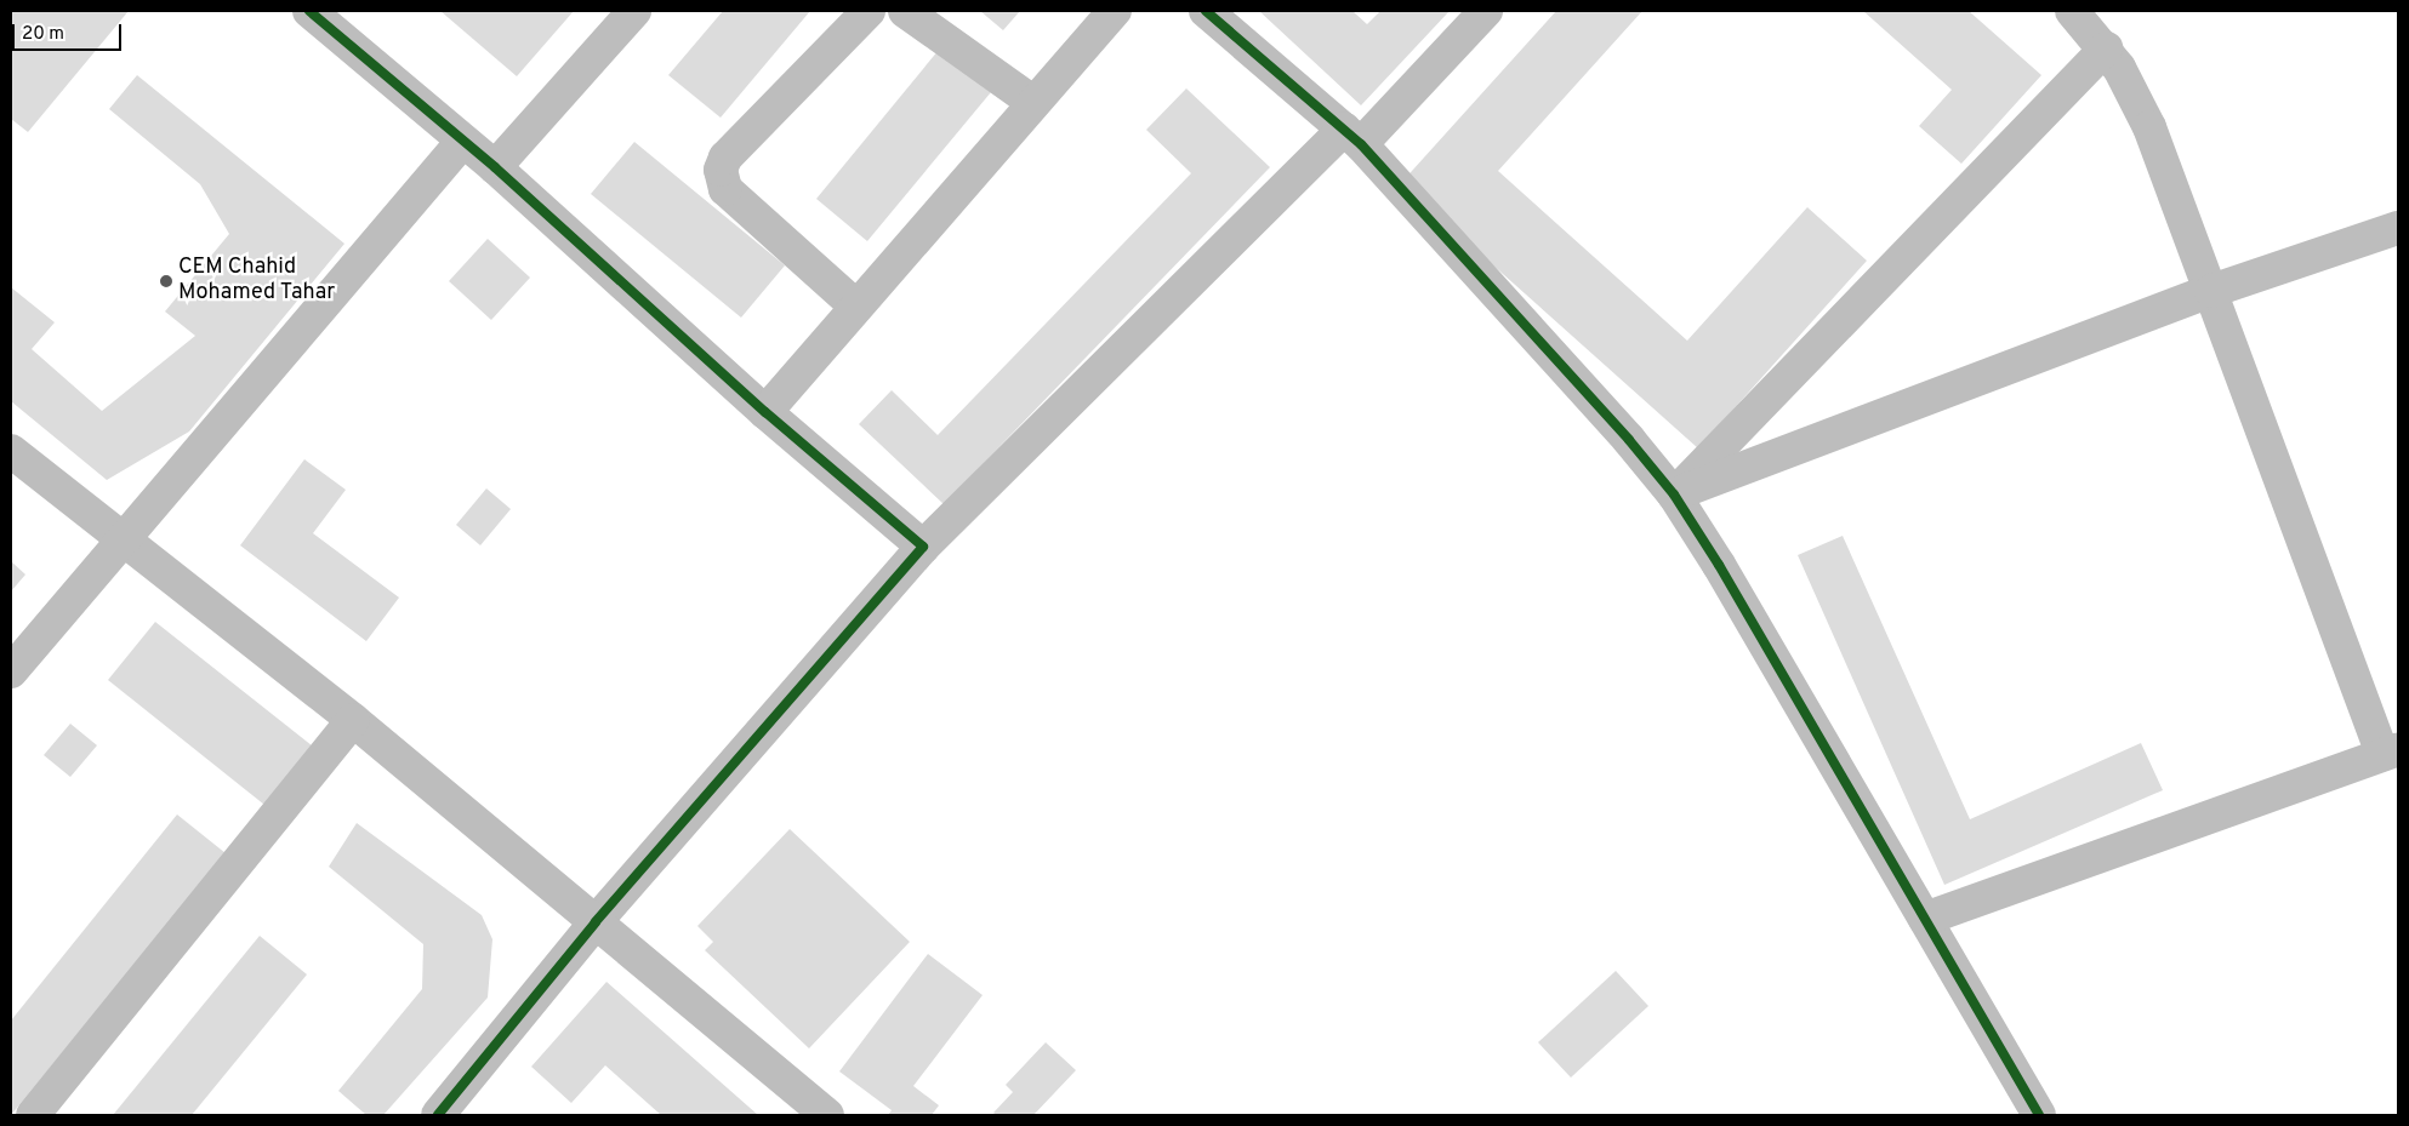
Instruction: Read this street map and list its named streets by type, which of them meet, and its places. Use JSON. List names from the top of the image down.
{
  "places": ["CEM Chahid Mohamed Tahar"],
  "scale_bar": "20 m"
}
